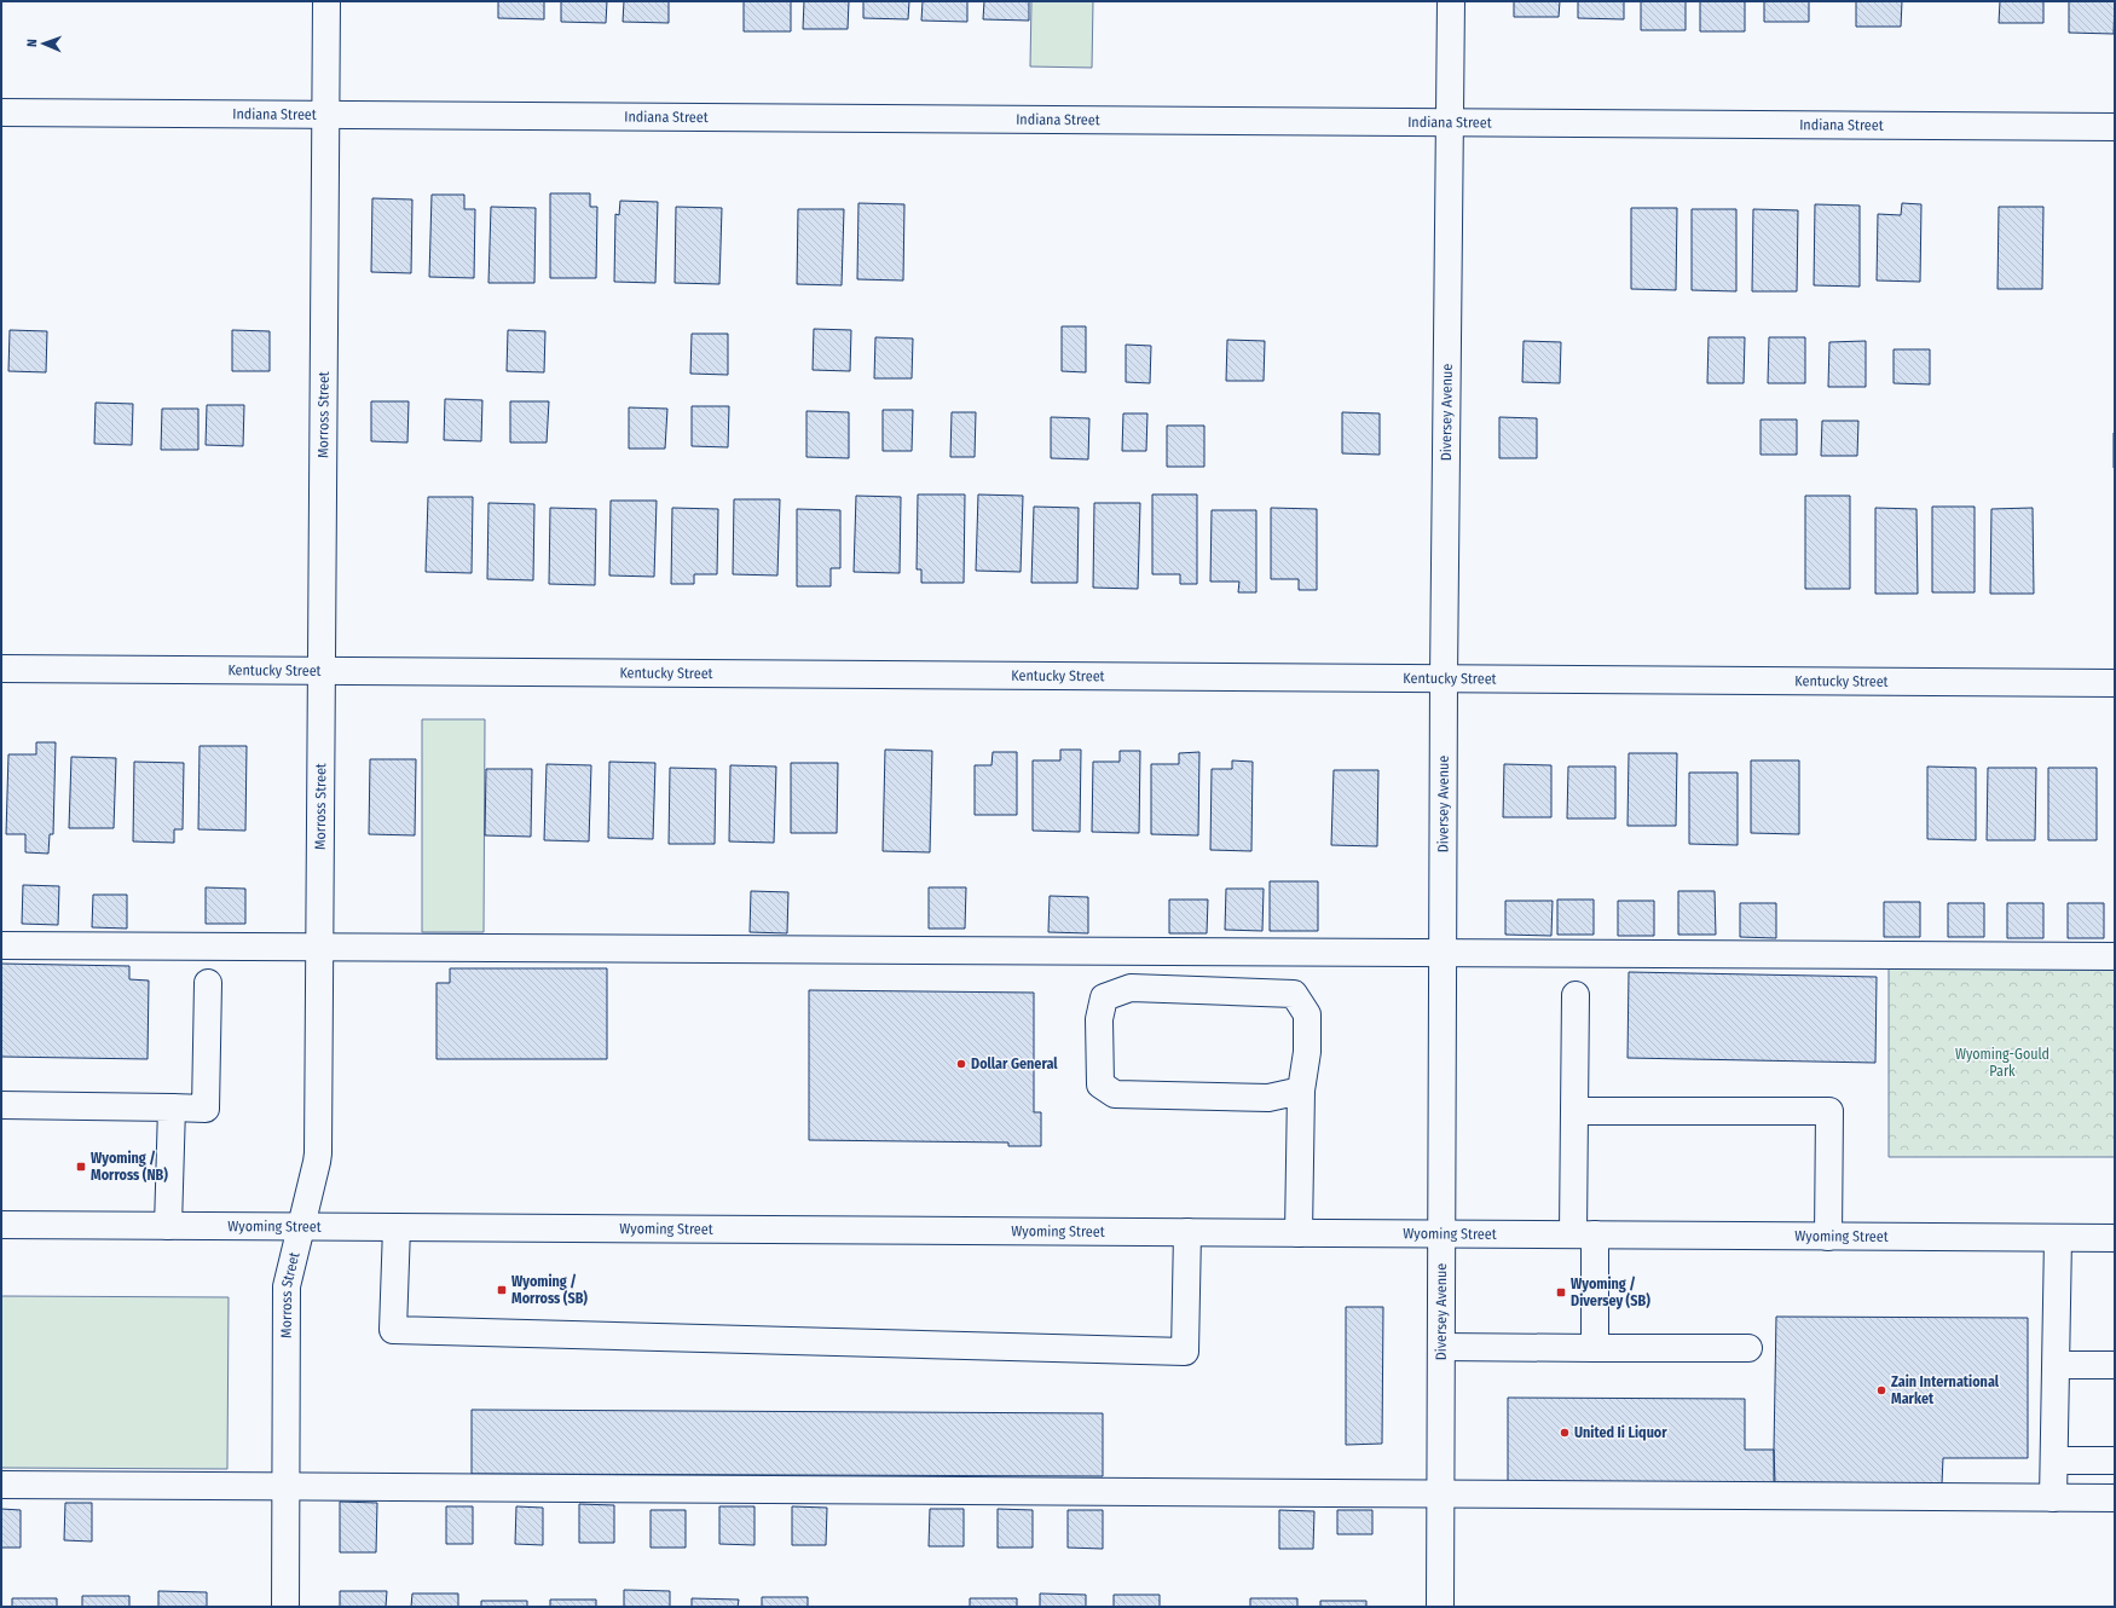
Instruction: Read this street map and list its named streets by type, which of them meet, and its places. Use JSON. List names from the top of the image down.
{
  "streets": {
    "street": [
      "Indiana Street",
      "Diversey Avenue",
      "Morross Street",
      "Kentucky Street",
      "Wyoming Street"
    ]
  },
  "crossings": [
    ["Indiana Street", "Diversey Avenue"],
    ["Indiana Street", "Morross Street"],
    ["Diversey Avenue", "Kentucky Street"],
    ["Diversey Avenue", "Wyoming Street"],
    ["Morross Street", "Kentucky Street"],
    ["Morross Street", "Wyoming Street"]
  ],
  "parks": ["Wyoming-Gould Park"],
  "places": {
    "other": ["Dollar General", "Zain International Market", "United Ii Liquor"],
    "transit": ["Wyoming / Morross (NB)", "Wyoming / Morross (SB)", "Wyoming / Diversey (SB)"]
  },
  "north": "left"
}
